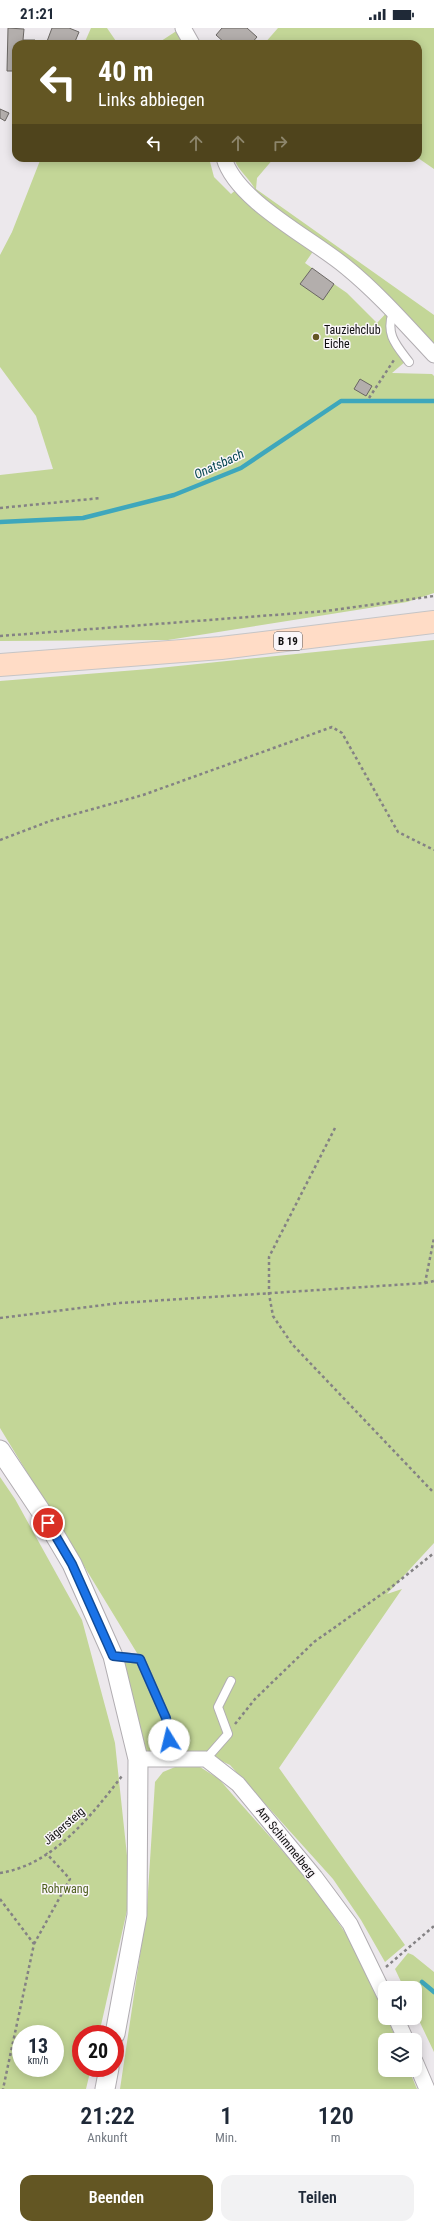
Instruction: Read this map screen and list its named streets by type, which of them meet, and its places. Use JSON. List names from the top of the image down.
{
  "streets": {
    "main road": ["B 19"],
    "street": ["Am Schimmelberg"],
    "path": ["Jägersteig"]
  },
  "water": ["Onatsbach"],
  "parks": ["Rohrwang"],
  "places": ["Tauziehclub Eiche"],
  "page": {
    "status": "21:21",
    "turn": ["40 m", "Links abbiegen"],
    "speed": "13 km/h",
    "limit": "20",
    "eta": [
      "21:22",
      "Ankunft",
      "1",
      "Min.",
      "120",
      "m"
    ],
    "buttons": ["Beenden", "Teilen"]
  }
}
